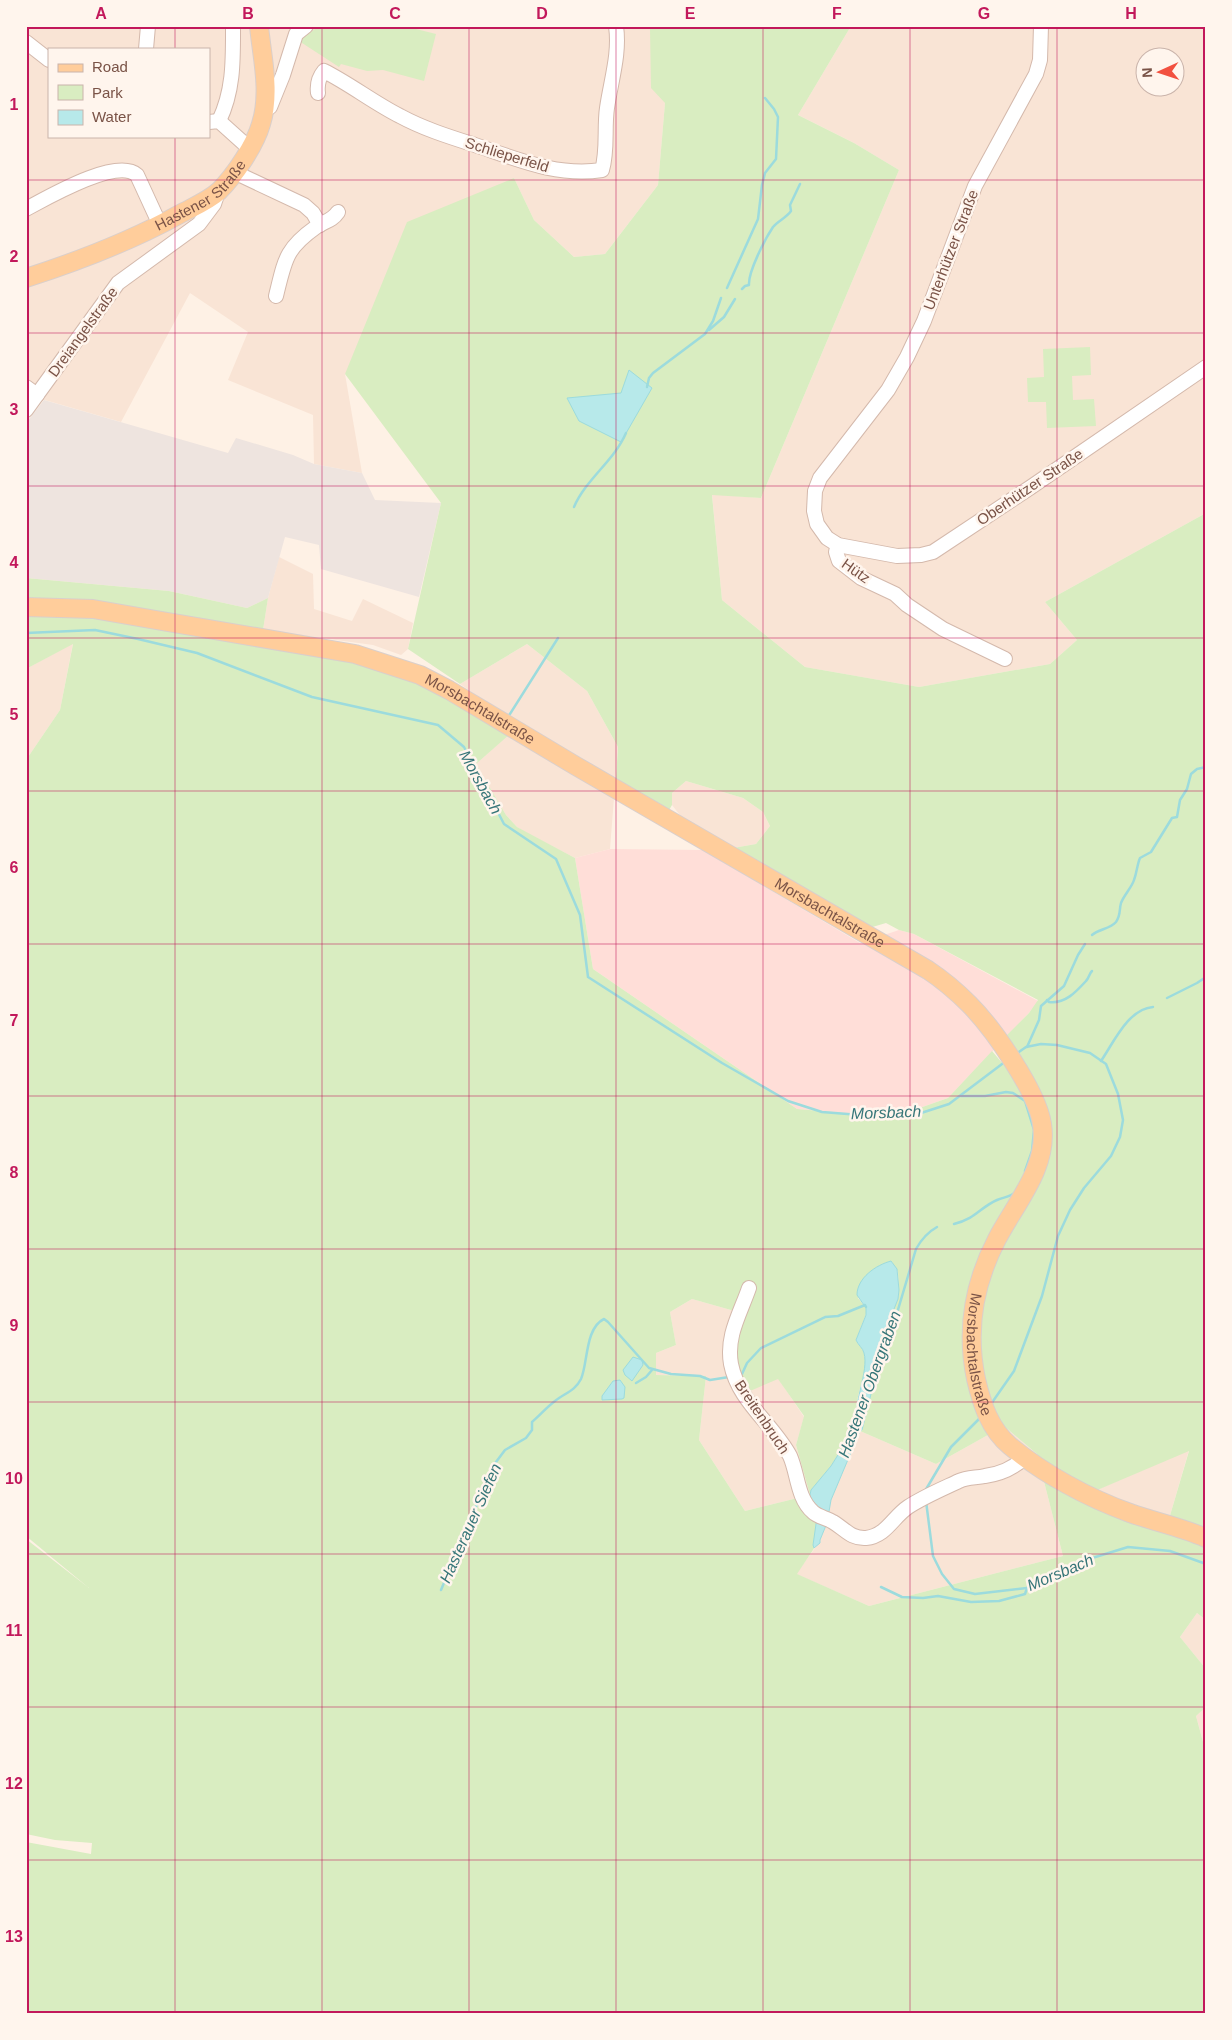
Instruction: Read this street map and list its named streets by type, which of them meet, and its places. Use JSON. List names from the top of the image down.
{
  "streets": {
    "main road": ["Hastener Straße", "Morsbachtalstraße"],
    "street": [
      "Schlieperfeld",
      "Unterhützer Straße",
      "Dreiangelstraße",
      "Oberhützer Straße",
      "Hütz",
      "Breitenbruch"
    ]
  },
  "crossings": [
    ["Hastener Straße", "Dreiangelstraße"],
    ["Unterhützer Straße", "Hütz"],
    ["Oberhützer Straße", "Hütz"],
    ["Morsbachtalstraße", "Breitenbruch"]
  ],
  "water": ["Morsbach", "Hastener Obergraben", "Hasterauer Siefen"],
  "legend": ["Road", "Park", "Water"],
  "north": "left",
  "grid": {
    "columns": [
      "A",
      "B",
      "C",
      "D",
      "E",
      "F",
      "G",
      "H"
    ],
    "rows": [
      "1",
      "2",
      "3",
      "4",
      "5",
      "6",
      "7",
      "8",
      "9",
      "10",
      "11",
      "12",
      "13"
    ]
  }
}
